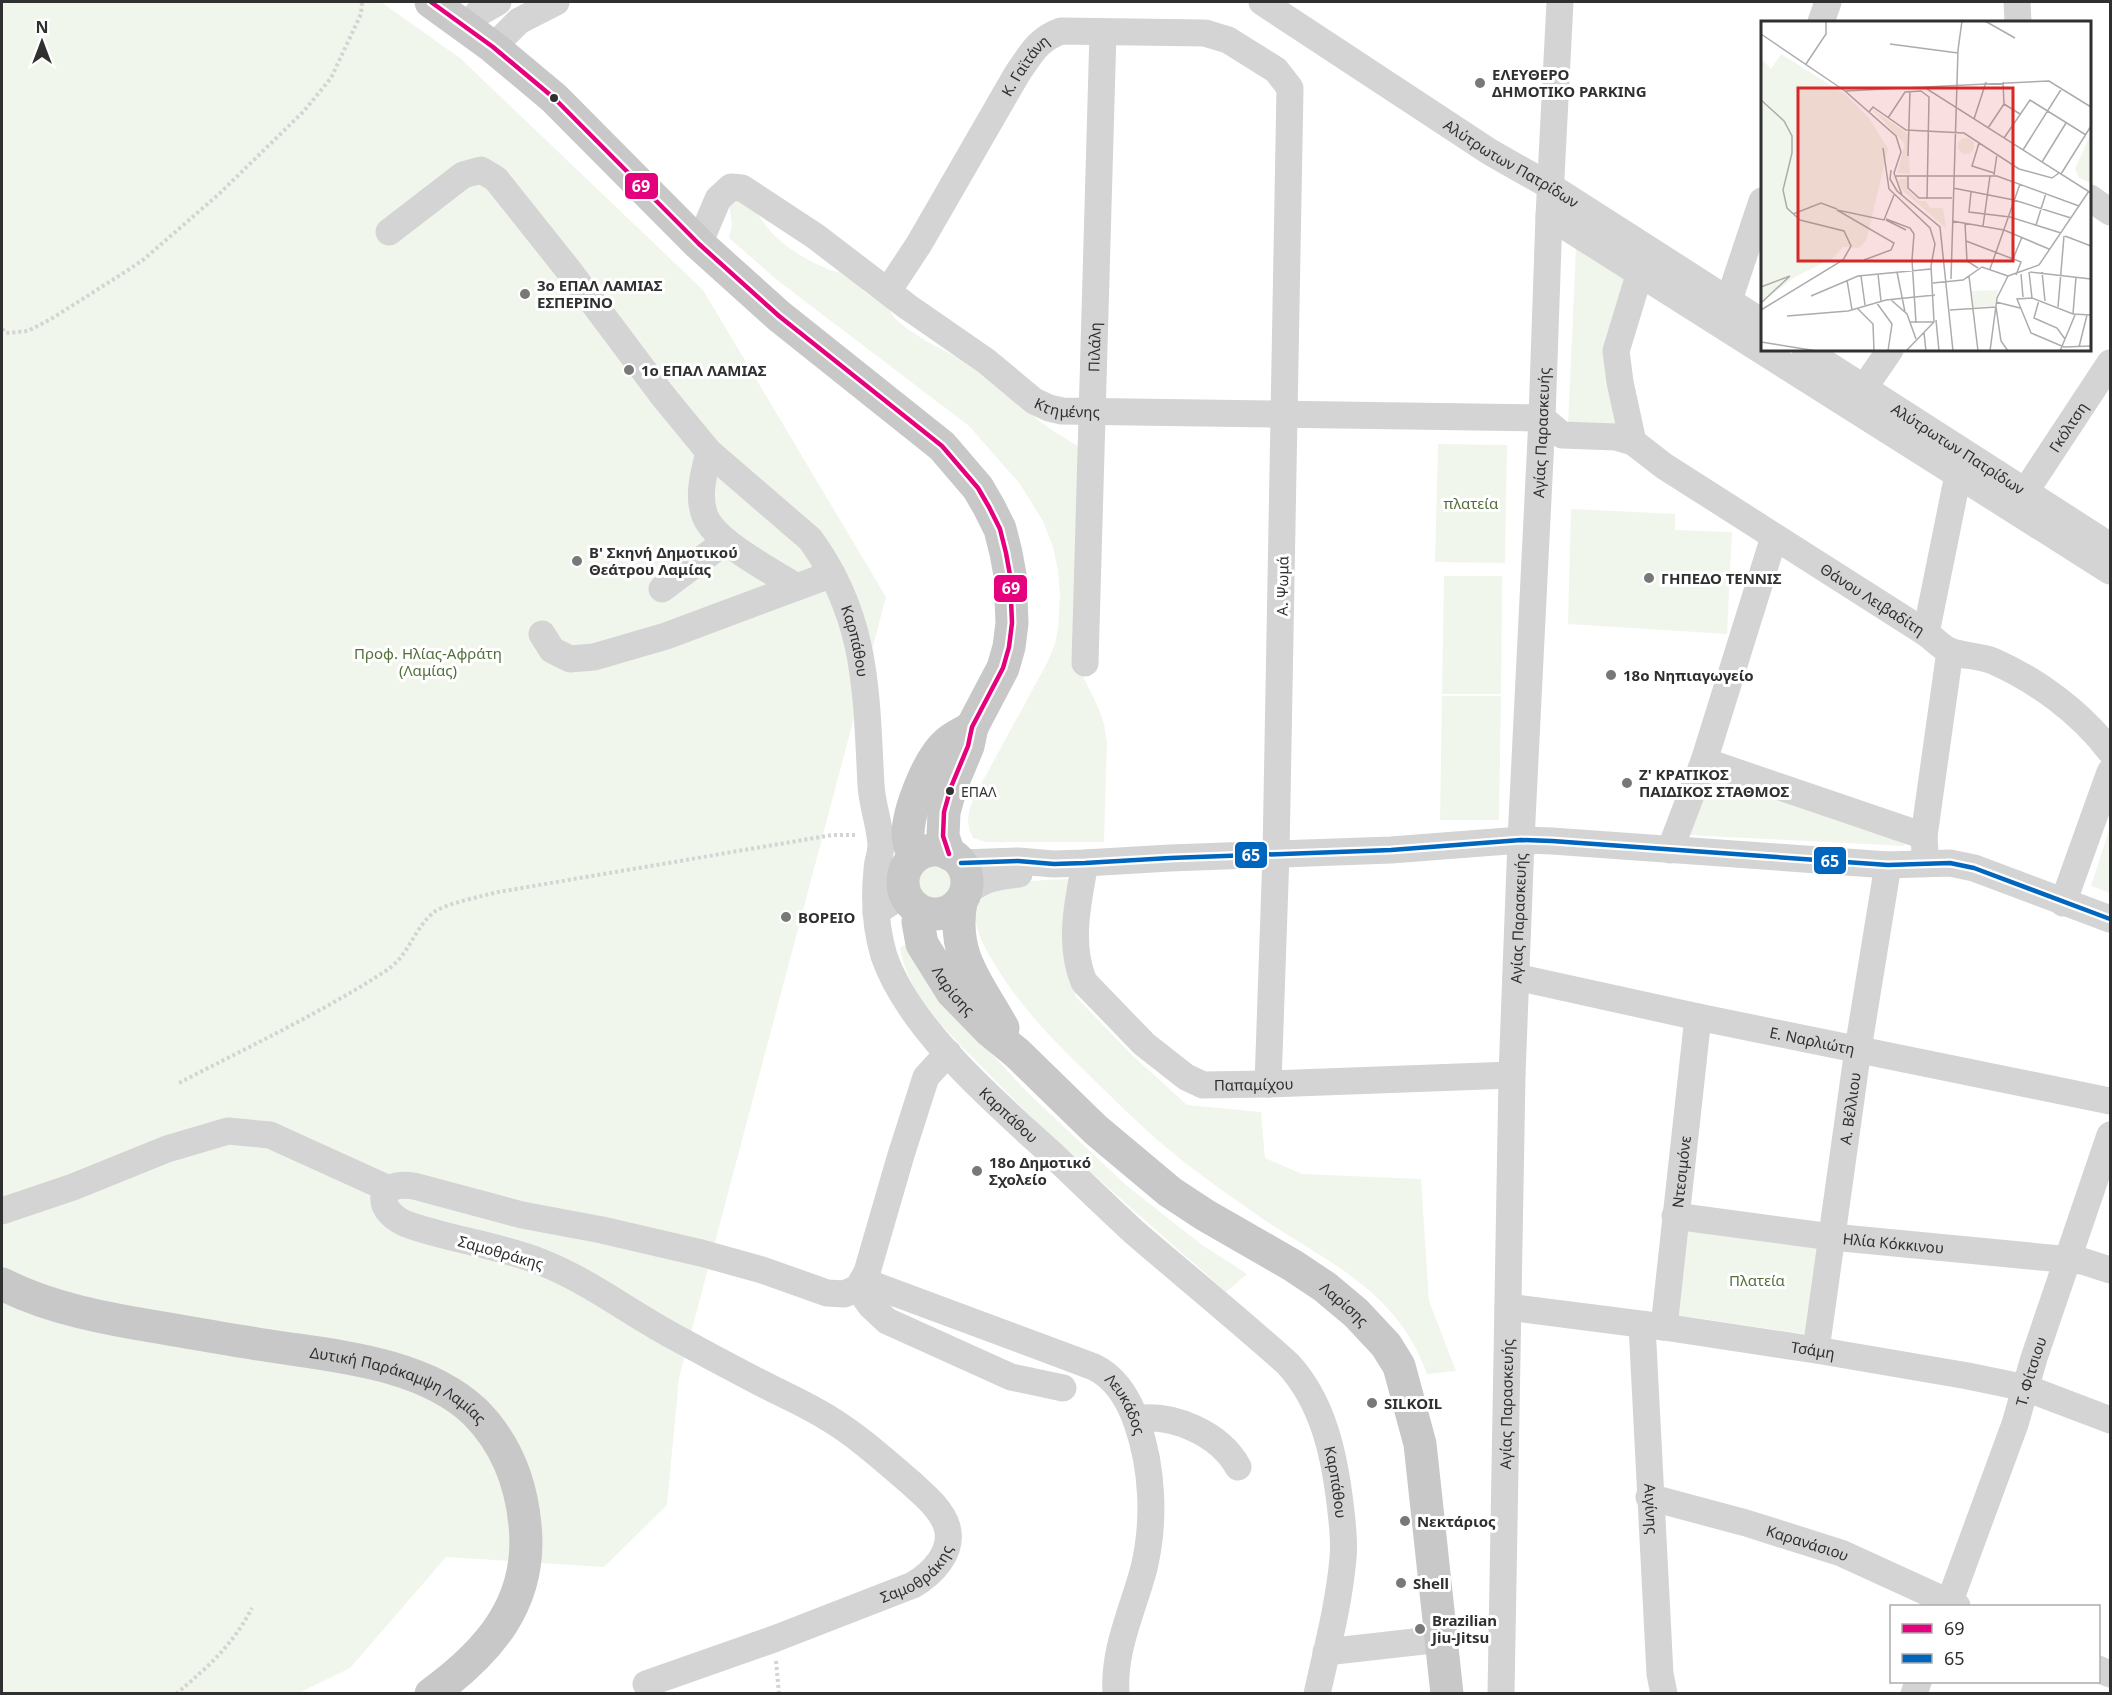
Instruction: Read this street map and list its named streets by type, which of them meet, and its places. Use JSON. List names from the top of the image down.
{
  "streets": {
    "main road": ["Λαρίσης", "Δυτική Παράκαμψη Λαμίας"],
    "street": [
      "Κ. Γαϊτάνη",
      "Αλύτρωτων Πατρίδων",
      "Πιλάλη",
      "Κτημένης",
      "Γκόλτση",
      "Αγίας Παρασκευής",
      "Α. Ψωμά",
      "Θάνου Λειβαδίτη",
      "Καρπάθου",
      "Ε. Ναρλιώτη",
      "Παπαμίχου",
      "Α. Βέλλιου",
      "Ντεσιμόνε",
      "Ηλία Κόκκινου",
      "Σαμοθράκης",
      "Τσάμη",
      "Τ. Φίτσιου",
      "Λευκάδος",
      "Αιγίνης",
      "Καρανάσιου"
    ]
  },
  "crossings": [
    ["Κ. Γαϊτάνη", "Πιλάλη"],
    ["Κ. Γαϊτάνη", "Κτημένης"],
    ["Κ. Γαϊτάνη", "Α. Ψωμά"],
    ["Αλύτρωτων Πατρίδων", "Γκόλτση"],
    ["Αλύτρωτων Πατρίδων", "Αγίας Παρασκευής"],
    ["Πιλάλη", "Κτημένης"],
    ["Κτημένης", "Αγίας Παρασκευής"],
    ["Κτημένης", "Α. Ψωμά"],
    ["Κτημένης", "Θάνου Λειβαδίτη"],
    ["Κτημένης", "Λαρίσης"],
    ["Αγίας Παρασκευής", "Θάνου Λειβαδίτη"],
    ["Αγίας Παρασκευής", "Ε. Ναρλιώτη"],
    ["Αγίας Παρασκευής", "Παπαμίχου"],
    ["Αγίας Παρασκευής", "Τσάμη"],
    ["Α. Ψωμά", "Παπαμίχου"],
    ["Ε. Ναρλιώτη", "Α. Βέλλιου"],
    ["Ε. Ναρλιώτη", "Ντεσιμόνε"],
    ["Α. Βέλλιου", "Ηλία Κόκκινου"],
    ["Α. Βέλλιου", "Τσάμη"],
    ["Ντεσιμόνε", "Ηλία Κόκκινου"],
    ["Ντεσιμόνε", "Τσάμη"],
    ["Ντεσιμόνε", "Αιγίνης"],
    ["Ηλία Κόκκινου", "Τ. Φίτσιου"],
    ["Τσάμη", "Τ. Φίτσιου"],
    ["Τσάμη", "Αιγίνης"],
    ["Τ. Φίτσιου", "Καρανάσιου"],
    ["Αιγίνης", "Καρανάσιου"]
  ],
  "parks": ["πλατεία", "Προφ. Ηλίας-Αφράτη (Λαμίας)", "Πλατεία"],
  "places": [
    "ΕΛΕΥΘΕΡΟ ΔΗΜΟΤΙΚΟ PARKING",
    "3ο ΕΠΑΛ ΛΑΜΙΑΣ ΕΣΠΕΡΙΝΟ",
    "1ο ΕΠΑΛ ΛΑΜΙΑΣ",
    "Β' Σκηνή Δημοτικού Θεάτρου Λαμίας",
    "ΓΗΠΕΔΟ ΤΕΝΝΙΣ",
    "18ο Νηπιαγωγείο",
    "Ζ' ΚΡΑΤΙΚΟΣ ΠΑΙΔΙΚΟΣ ΣΤΑΘΜΟΣ",
    "ΕΠΑΛ",
    "ΒΟΡΕΙΟ",
    "18ο Δημοτικό Σχολείο",
    "SILKOIL",
    "Νεκτάριος",
    "Shell",
    "Brazilian Jiu-Jitsu"
  ],
  "lines": ["transit line 69", "transit line 65"],
  "legend": ["69", "65"],
  "north": "top"
}
